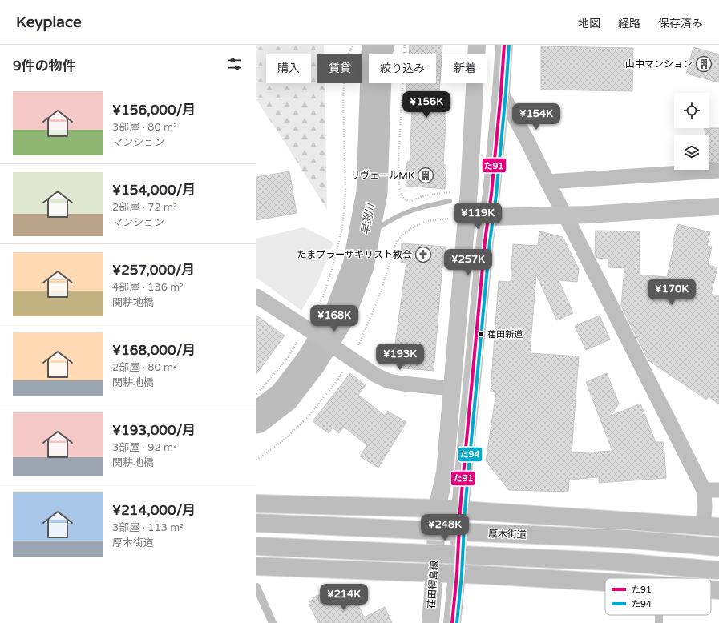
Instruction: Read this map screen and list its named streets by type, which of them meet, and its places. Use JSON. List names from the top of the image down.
{
  "streets": {
    "highway": ["厚木街道"],
    "street": ["荏田綱島線"]
  },
  "water": ["早渕川"],
  "places": {
    "building": ["山中マンション", "リヴェールMK"],
    "church": ["たまプラーザキリスト教会"],
    "other": ["荏田新道"]
  },
  "lines": ["transit line た91", "transit line た94"],
  "legend": ["た91", "た94"],
  "page": {
    "header": "Keyplace",
    "nav": ["地図", "経路", "保存済み"],
    "heading": "9件の物件",
    "chip": [
      "購入",
      "賃貸",
      "絞り込み",
      "新着"
    ],
    "list": [
      {
        "name": "¥156,000/月",
        "note": "3部屋 · 80 m² · マンション"
      },
      {
        "name": "¥154,000/月",
        "note": "2部屋 · 72 m² · マンション"
      },
      {
        "name": "¥257,000/月",
        "note": "4部屋 · 136 m² · 関耕地橋"
      },
      {
        "name": "¥168,000/月",
        "note": "2部屋 · 80 m² · 関耕地橋"
      },
      {
        "name": "¥193,000/月",
        "note": "3部屋 · 92 m² · 関耕地橋"
      },
      {
        "name": "¥214,000/月",
        "note": "3部屋 · 113 m² · 厚木街道"
      }
    ],
    "price": [
      "¥156K",
      "¥154K",
      "¥119K",
      "¥257K",
      "¥170K",
      "¥168K",
      "¥193K",
      "¥248K",
      "¥214K"
    ]
  }
}
